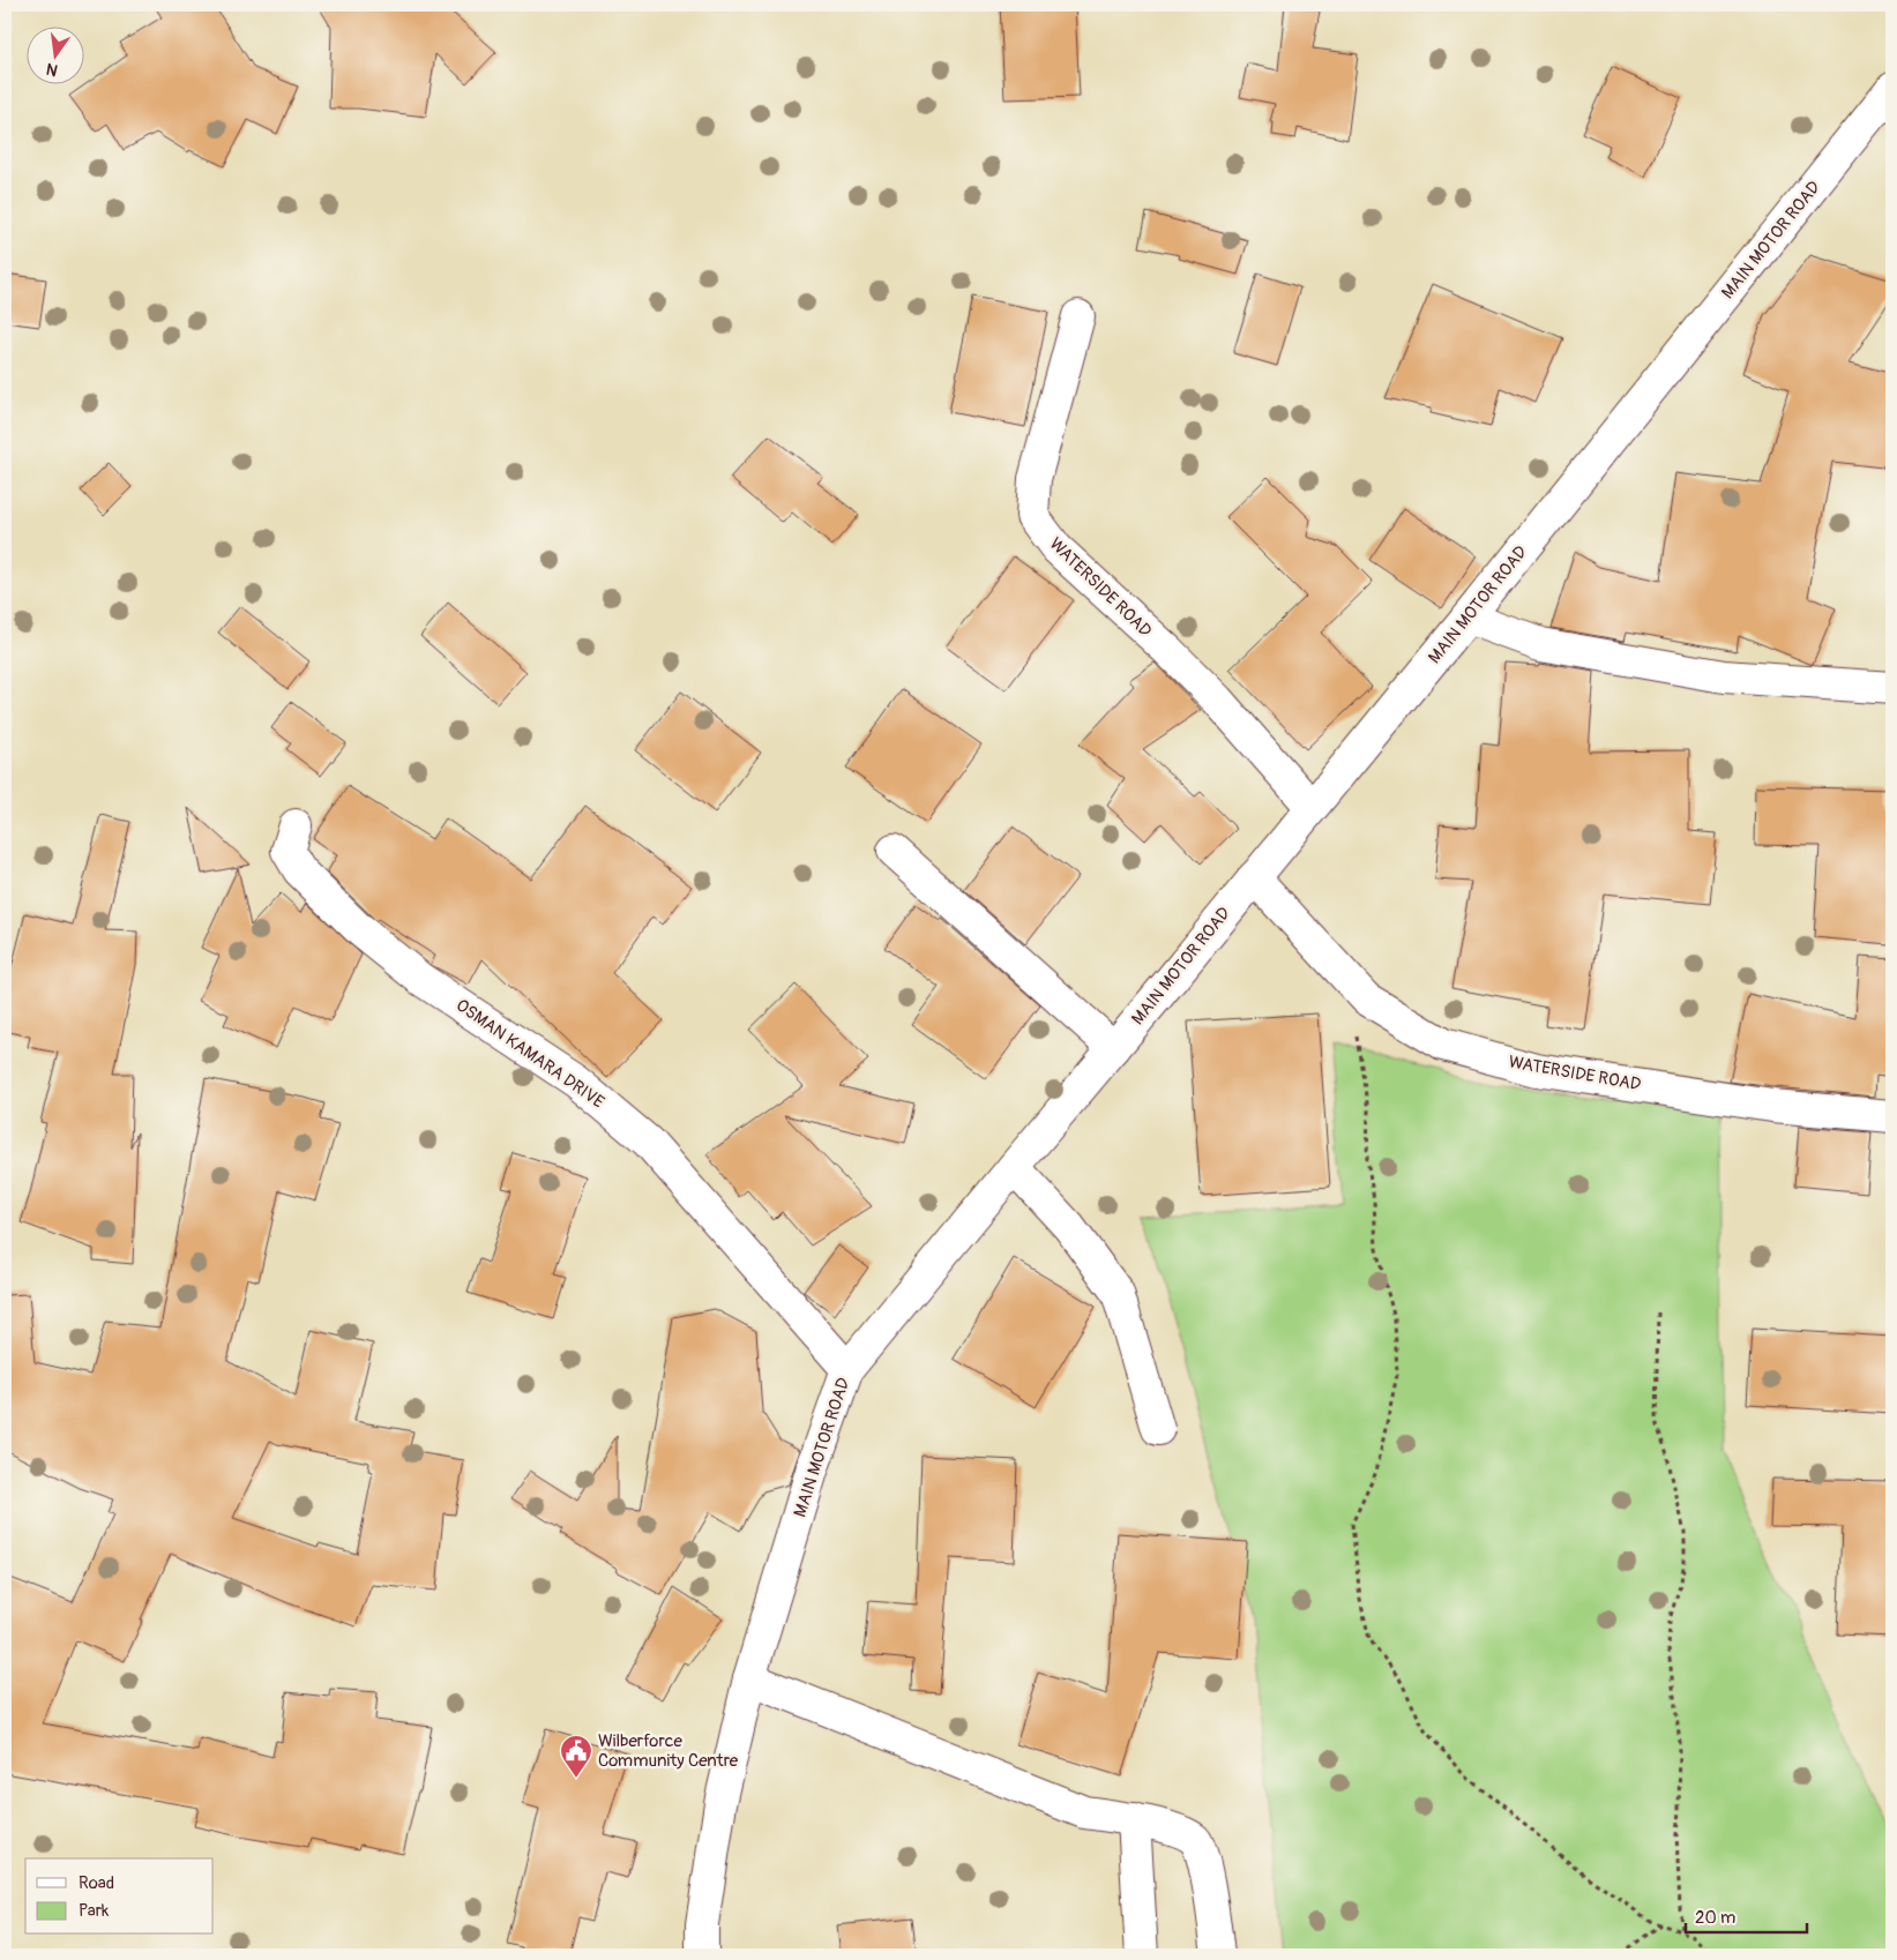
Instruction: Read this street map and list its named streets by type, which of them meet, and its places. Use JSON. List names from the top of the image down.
{
  "streets": {
    "street": ["MAIN MOTOR ROAD", "WATERSIDE ROAD", "OSMAN KAMARA DRIVE"]
  },
  "crossings": [
    ["MAIN MOTOR ROAD", "WATERSIDE ROAD"],
    ["MAIN MOTOR ROAD", "OSMAN KAMARA DRIVE"]
  ],
  "places": {
    "public building": ["Wilberforce Community Centre"]
  },
  "legend": ["Road", "Park"],
  "scale_bar": "20 m",
  "north": "bottom"
}
